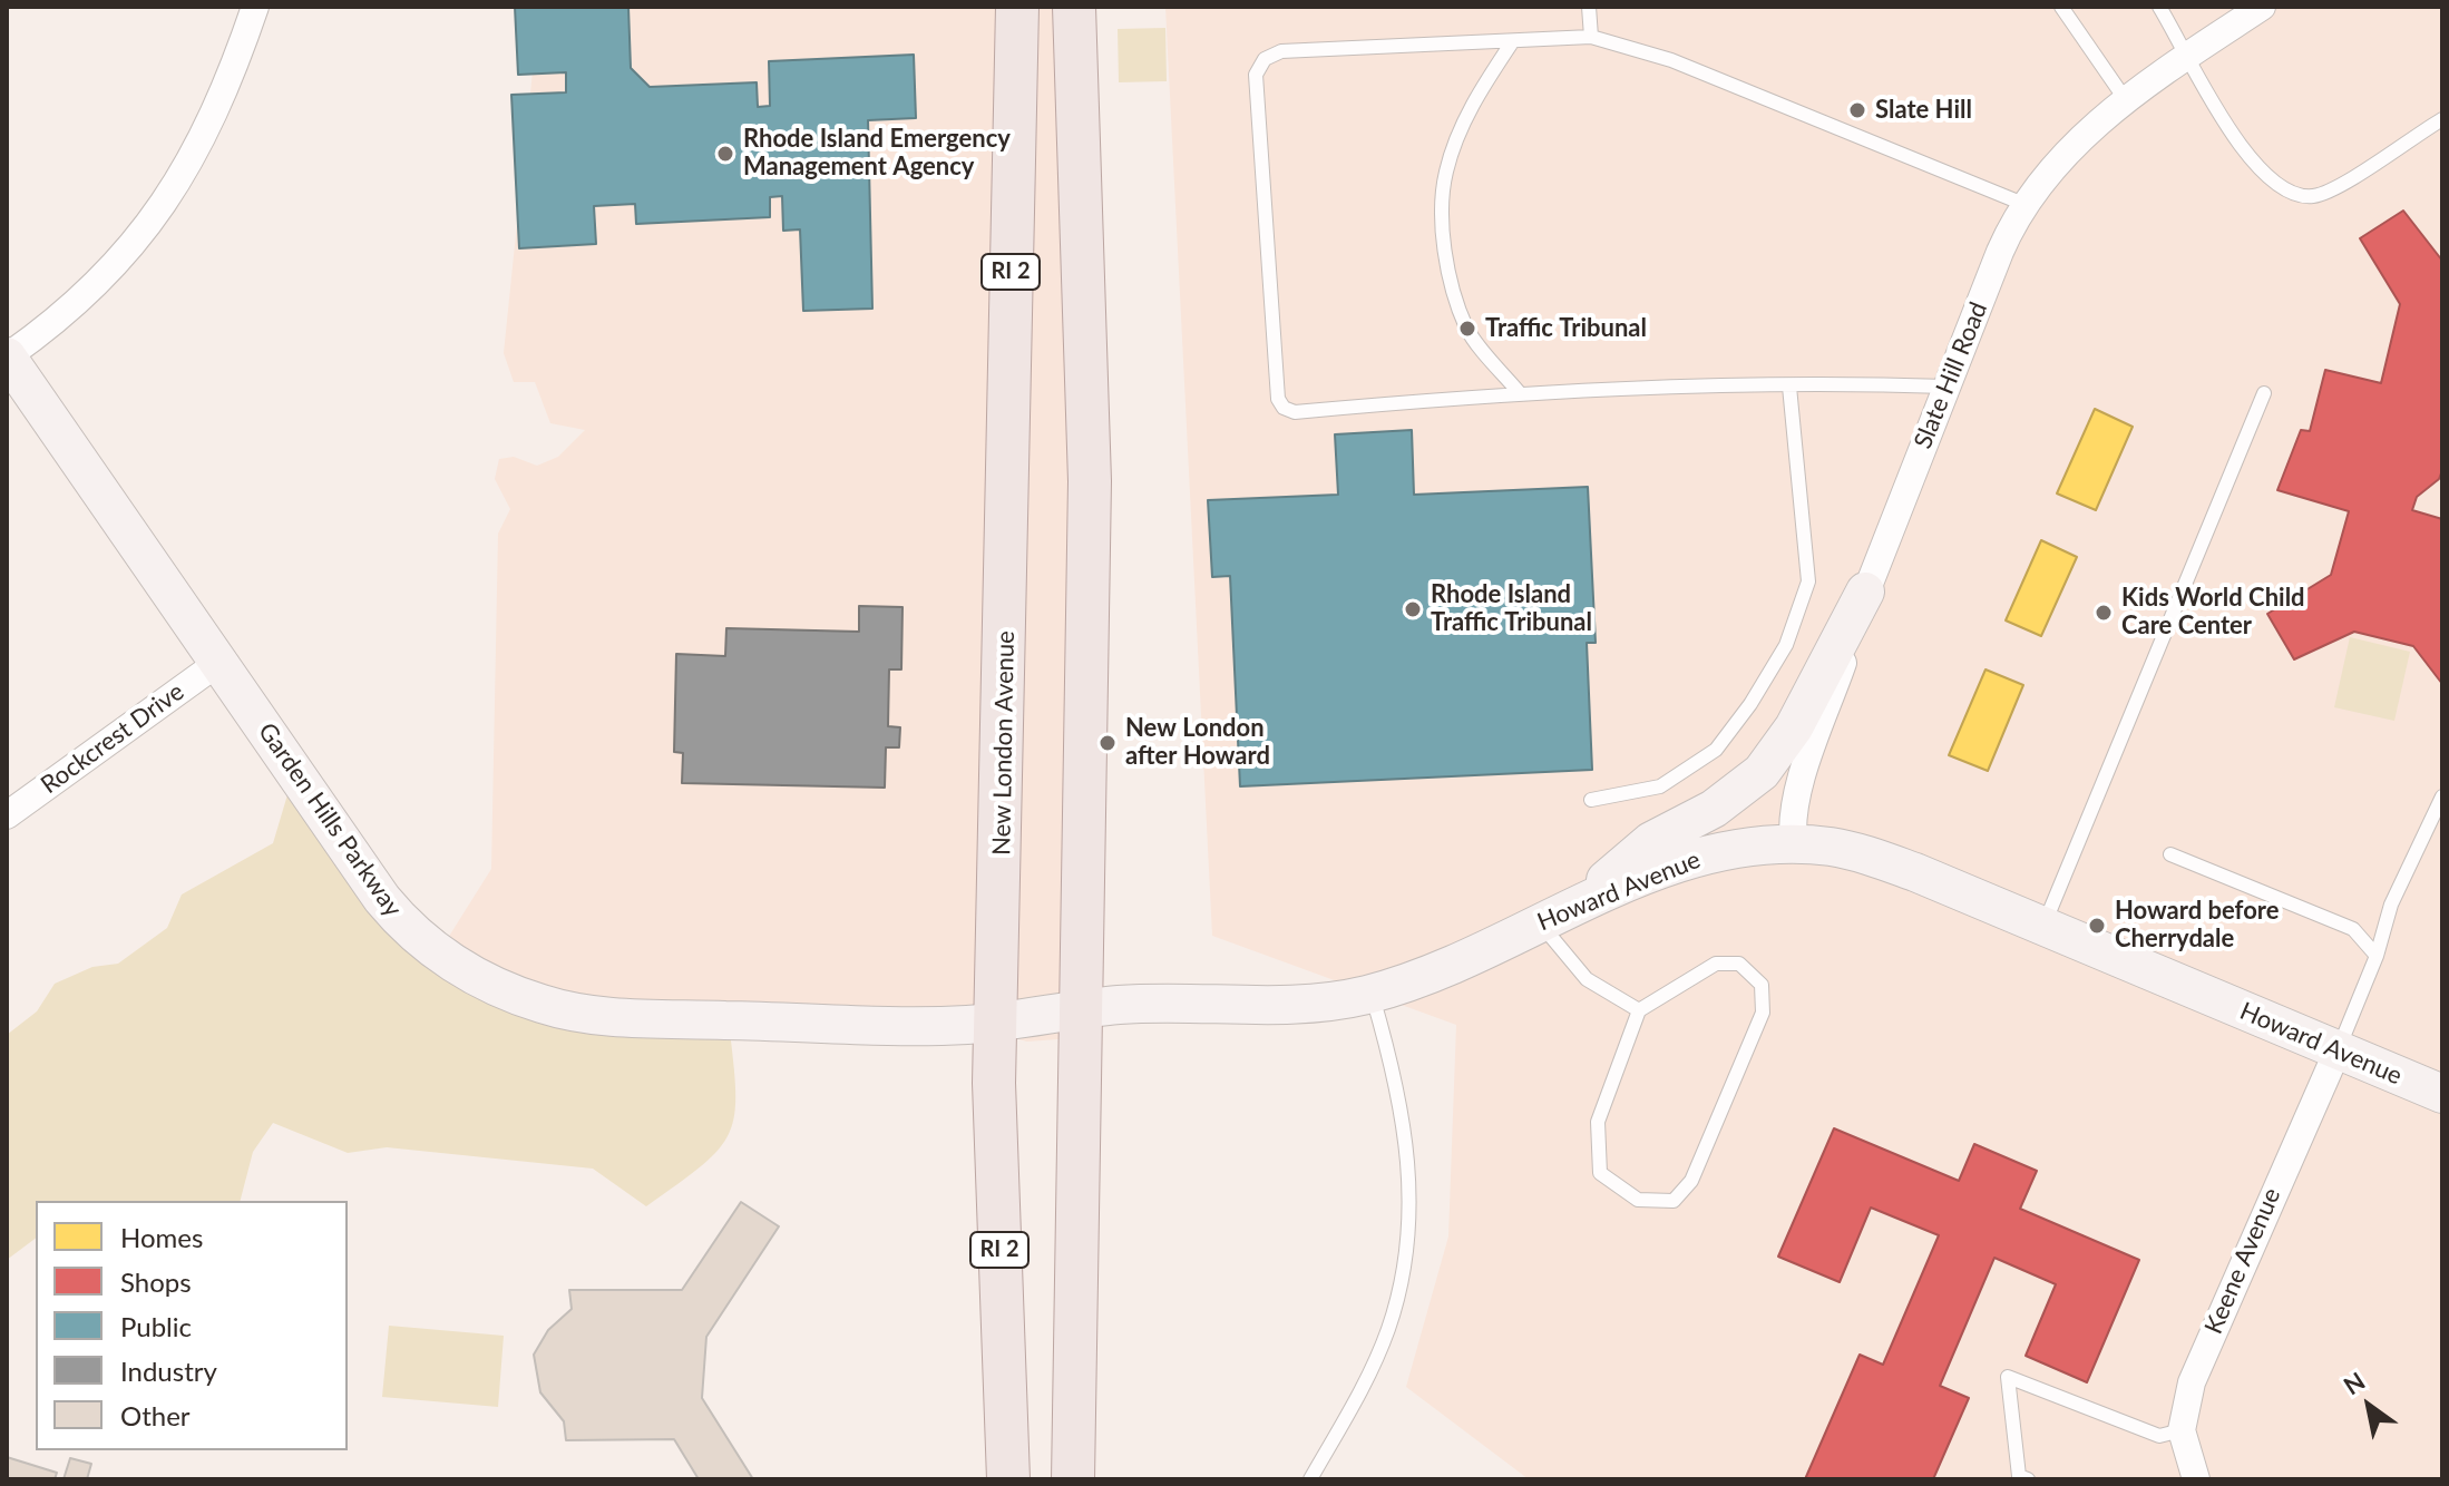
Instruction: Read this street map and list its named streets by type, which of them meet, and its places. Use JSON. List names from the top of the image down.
{
  "streets": {
    "main road": ["RI 2", "New London Avenue"],
    "street": [
      "Slate Hill Road",
      "Rockcrest Drive",
      "Garden Hills Parkway",
      "Howard Avenue",
      "Keene Avenue"
    ]
  },
  "crossings": [
    ["Slate Hill Road", "Howard Avenue"],
    ["Rockcrest Drive", "Garden Hills Parkway"],
    ["New London Avenue", "Garden Hills Parkway"],
    ["Garden Hills Parkway", "Howard Avenue"],
    ["Howard Avenue", "Keene Avenue"]
  ],
  "places": [
    "Slate Hill",
    "Rhode Island Emergency Management Agency",
    "Traffic Tribunal",
    "Rhode Island Traffic Tribunal",
    "Kids World Child Care Center",
    "New London after Howard",
    "Howard before Cherrydale"
  ],
  "legend": [
    "Homes",
    "Shops",
    "Public",
    "Industry",
    "Other"
  ],
  "north": "top left"
}
